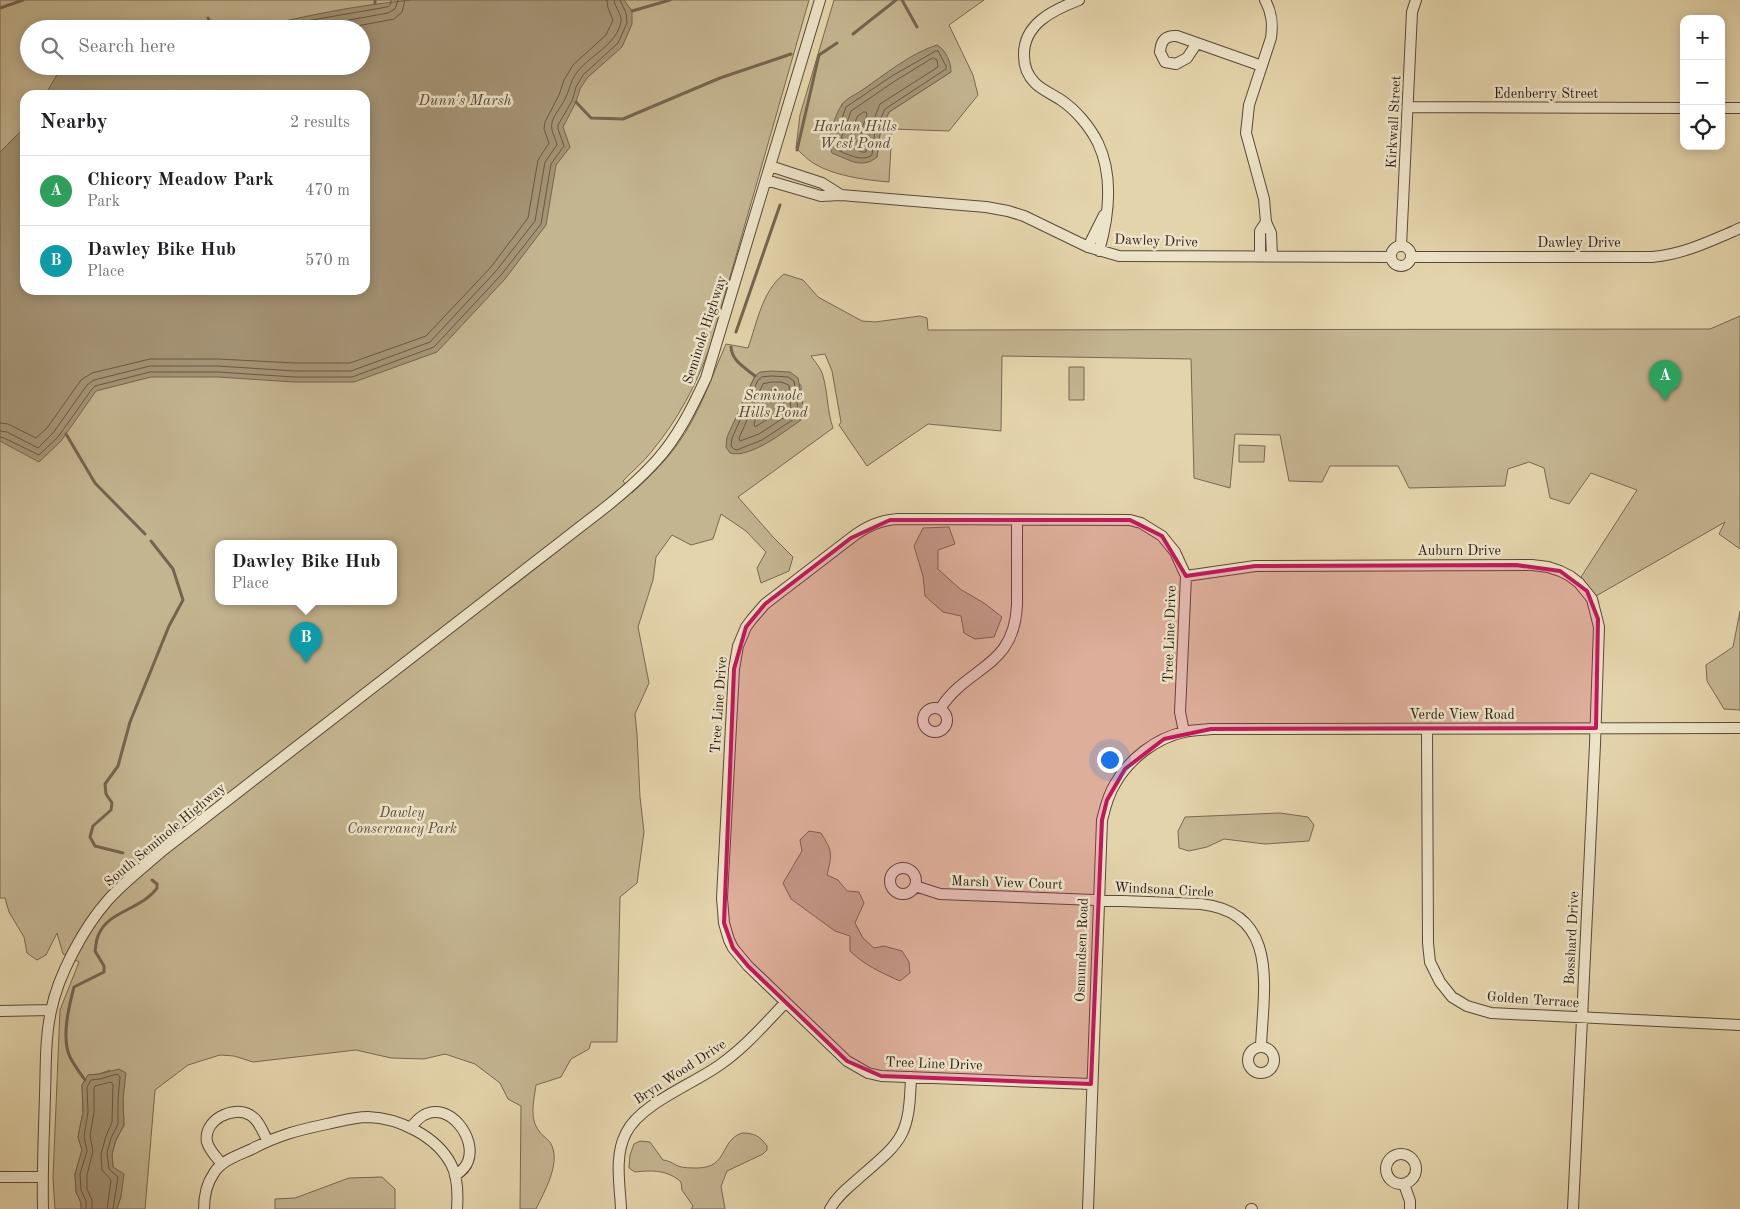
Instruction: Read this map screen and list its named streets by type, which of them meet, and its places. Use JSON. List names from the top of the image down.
{
  "streets": {
    "street": [
      "Edenberry Street",
      "Kirkwall Street",
      "Dawley Drive",
      "Seminole Highway",
      "Auburn Drive",
      "Tree Line Drive",
      "Verde View Road",
      "South Seminole Highway",
      "Marsh View Court",
      "Windsona Circle",
      "Bosshard Drive",
      "Osmundsen Road",
      "Golden Terrace",
      "Bryn Wood Drive"
    ]
  },
  "crossings": [
    ["Edenberry Street", "Kirkwall Street"],
    ["Kirkwall Street", "Dawley Drive"],
    ["Dawley Drive", "Seminole Highway"],
    ["Seminole Highway", "South Seminole Highway"],
    ["Auburn Drive", "Tree Line Drive"],
    ["Auburn Drive", "Verde View Road"],
    ["Auburn Drive", "Bosshard Drive"],
    ["Tree Line Drive", "Verde View Road"],
    ["Tree Line Drive", "Osmundsen Road"],
    ["Tree Line Drive", "Bryn Wood Drive"],
    ["Verde View Road", "Bosshard Drive"],
    ["Verde View Road", "Osmundsen Road"],
    ["Verde View Road", "Golden Terrace"],
    ["Marsh View Court", "Windsona Circle"],
    ["Marsh View Court", "Osmundsen Road"],
    ["Windsona Circle", "Osmundsen Road"],
    ["Bosshard Drive", "Golden Terrace"]
  ],
  "water": ["Dunn's Marsh", "Harlan Hills West Pond", "Seminole Hills Pond"],
  "parks": ["Dawley Conservancy Park"],
  "page": {
    "map_buttons": ["+", "−"],
    "search": "Search here",
    "heading": ["Nearby", "2 results"],
    "list": [
      {
        "mark": "A",
        "name": "Chicory Meadow Park",
        "note": "Park",
        "value": "470 m"
      },
      {
        "mark": "B",
        "name": "Dawley Bike Hub",
        "note": "Place",
        "value": "570 m"
      }
    ],
    "pins": ["A", "B"],
    "popup": ["Dawley Bike Hub", "Place"]
  }
}
